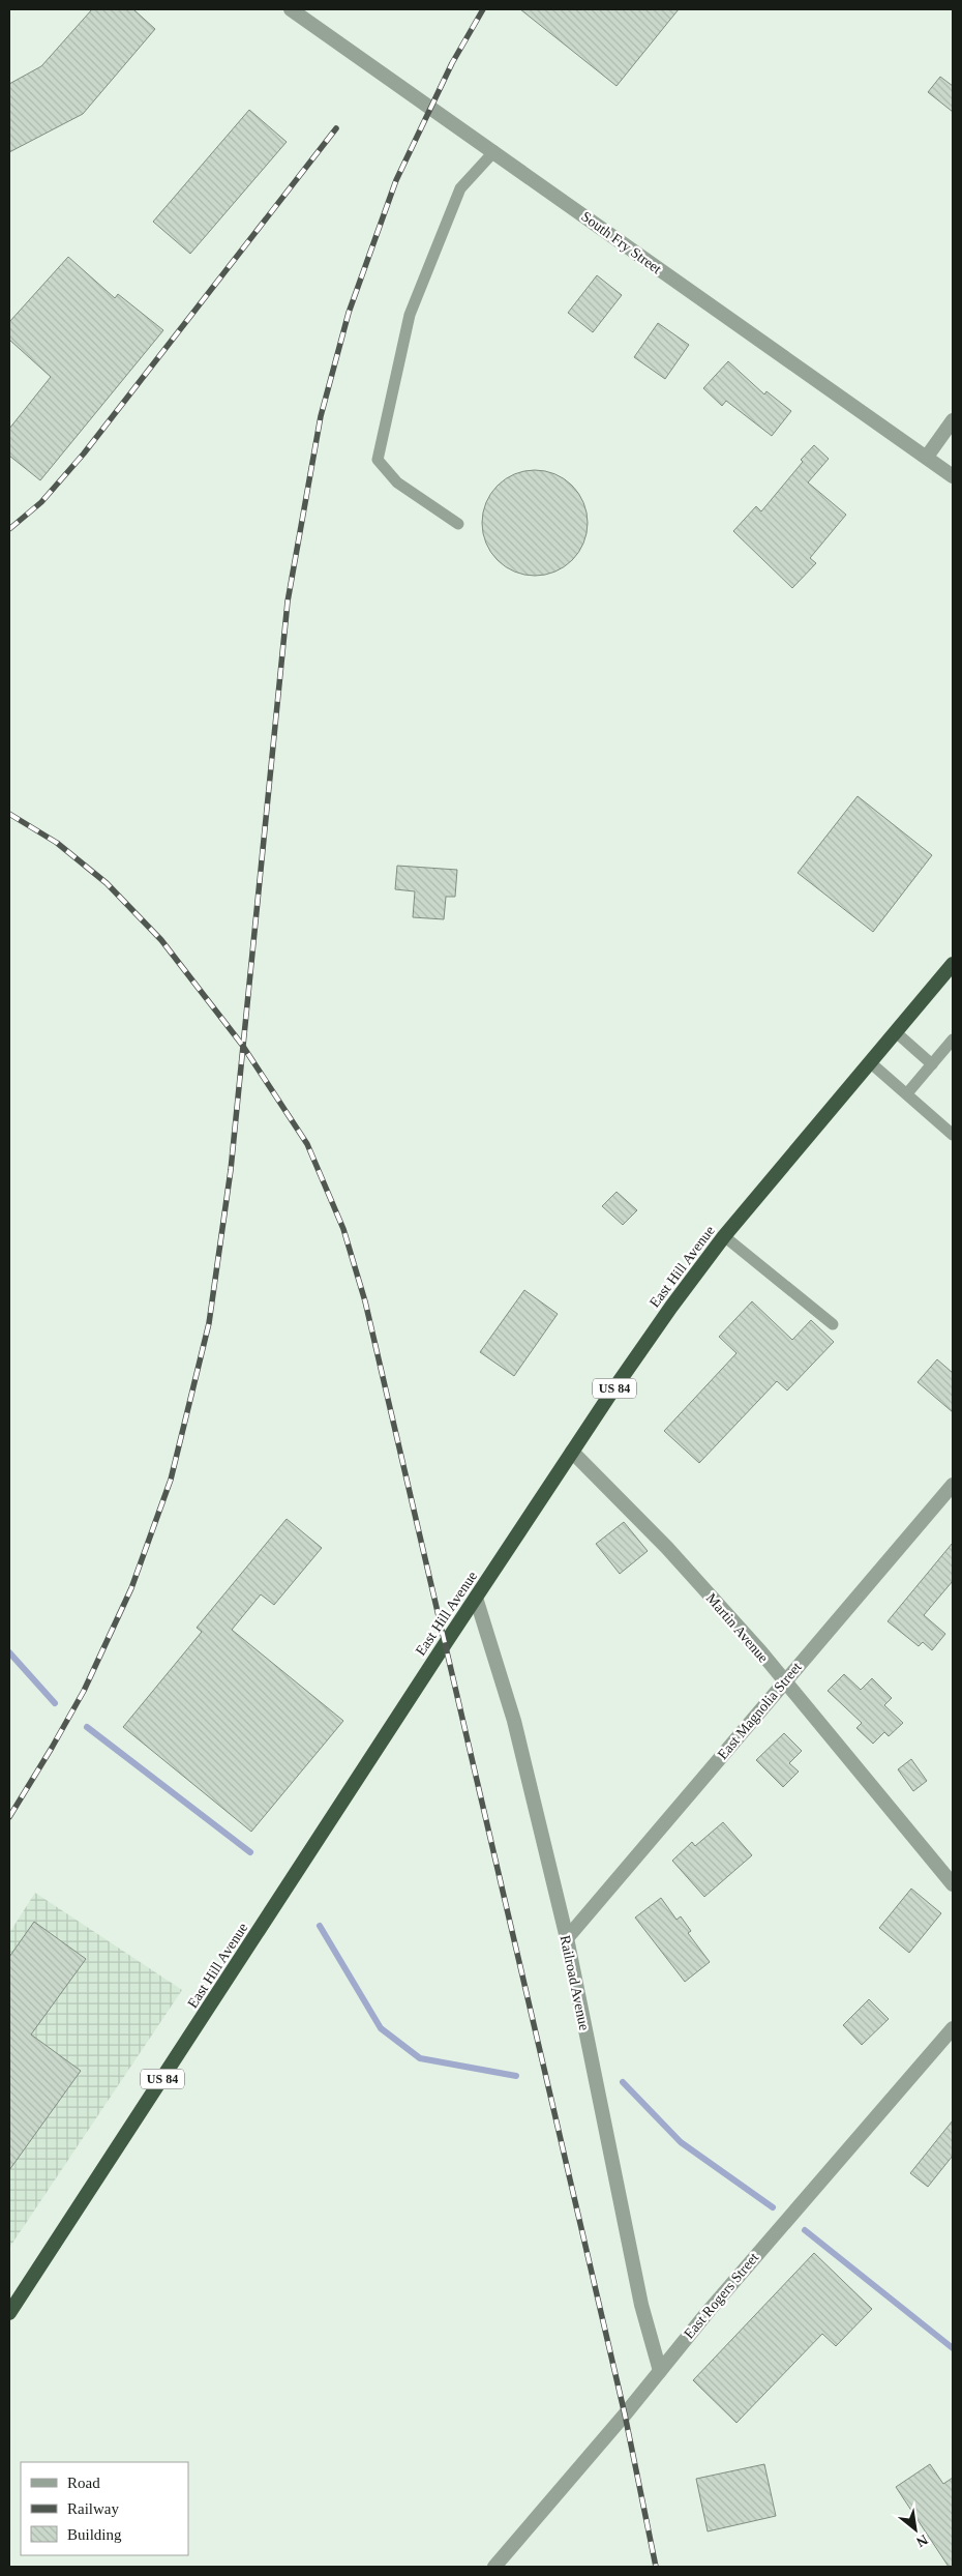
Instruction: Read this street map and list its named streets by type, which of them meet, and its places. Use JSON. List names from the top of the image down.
{
  "streets": {
    "highway": ["East Hill Avenue", "US 84"],
    "street": [
      "South Fry Street",
      "Martin Avenue",
      "East Magnolia Street",
      "Railroad Avenue",
      "East Rogers Street"
    ]
  },
  "crossings": [
    ["East Hill Avenue", "Martin Avenue"],
    ["East Hill Avenue", "Railroad Avenue"],
    ["Martin Avenue", "East Magnolia Street"],
    ["East Magnolia Street", "Railroad Avenue"],
    ["Railroad Avenue", "East Rogers Street"]
  ],
  "legend": ["Road", "Railway", "Building"],
  "north": "bottom right"
}
